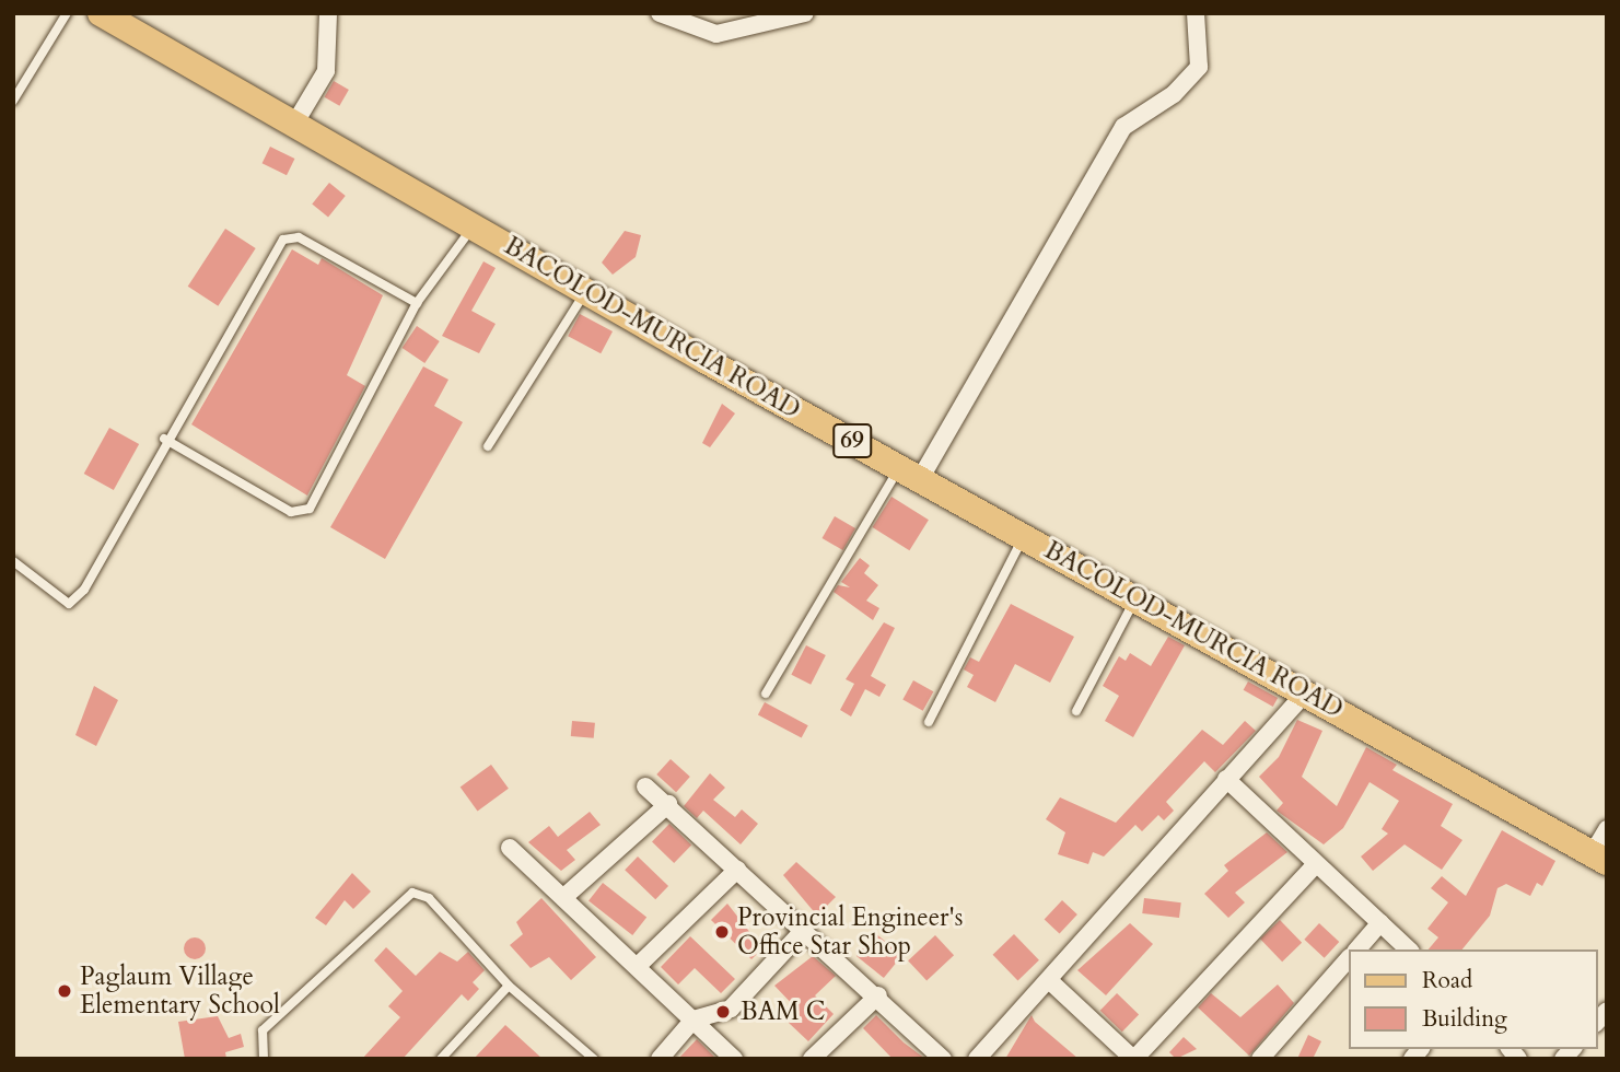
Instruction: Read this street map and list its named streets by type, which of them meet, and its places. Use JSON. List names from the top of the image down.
{
  "streets": {
    "main road": ["BACOLOD-MURCIA ROAD", "69"]
  },
  "places": ["Provincial Engineer's Office Star Shop", "Paglaum Village Elementary School", "BAM C"],
  "legend": ["Road", "Building"]
}
